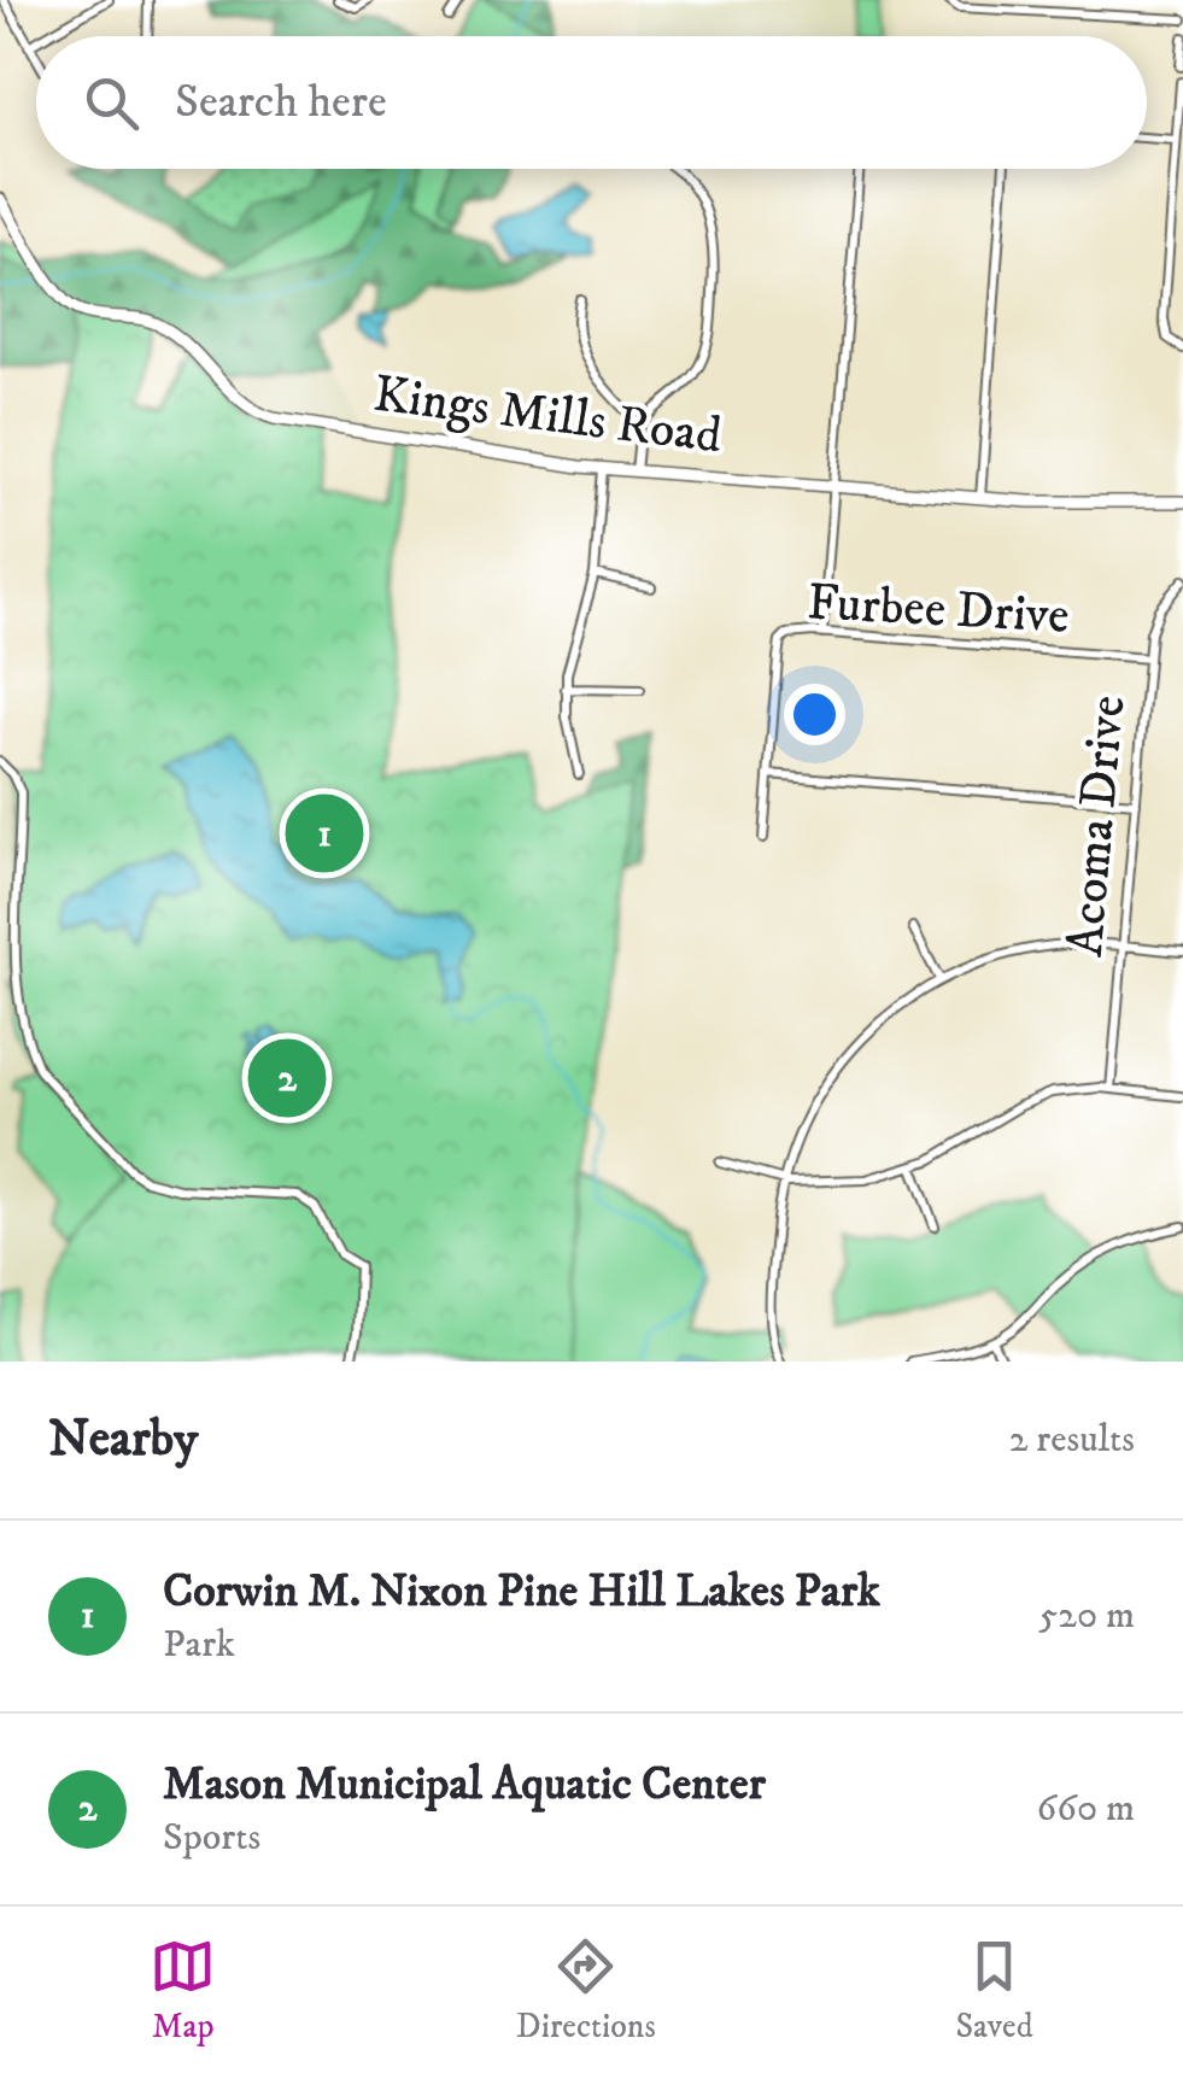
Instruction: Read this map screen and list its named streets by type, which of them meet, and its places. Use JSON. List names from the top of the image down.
{
  "streets": {
    "street": ["Kings Mills Road", "Furbee Drive", "Acoma Drive"]
  },
  "crossings": [
    ["Furbee Drive", "Acoma Drive"]
  ],
  "page": {
    "search": "Search here",
    "pins": ["1", "2"],
    "heading": ["Nearby", "2 results"],
    "list": [
      {
        "mark": "1",
        "name": "Corwin M. Nixon Pine Hill Lakes Park",
        "note": "Park",
        "value": "520 m"
      },
      {
        "mark": "2",
        "name": "Mason Municipal Aquatic Center",
        "note": "Sports",
        "value": "660 m"
      }
    ],
    "nav": ["Map", "Directions", "Saved"]
  }
}
